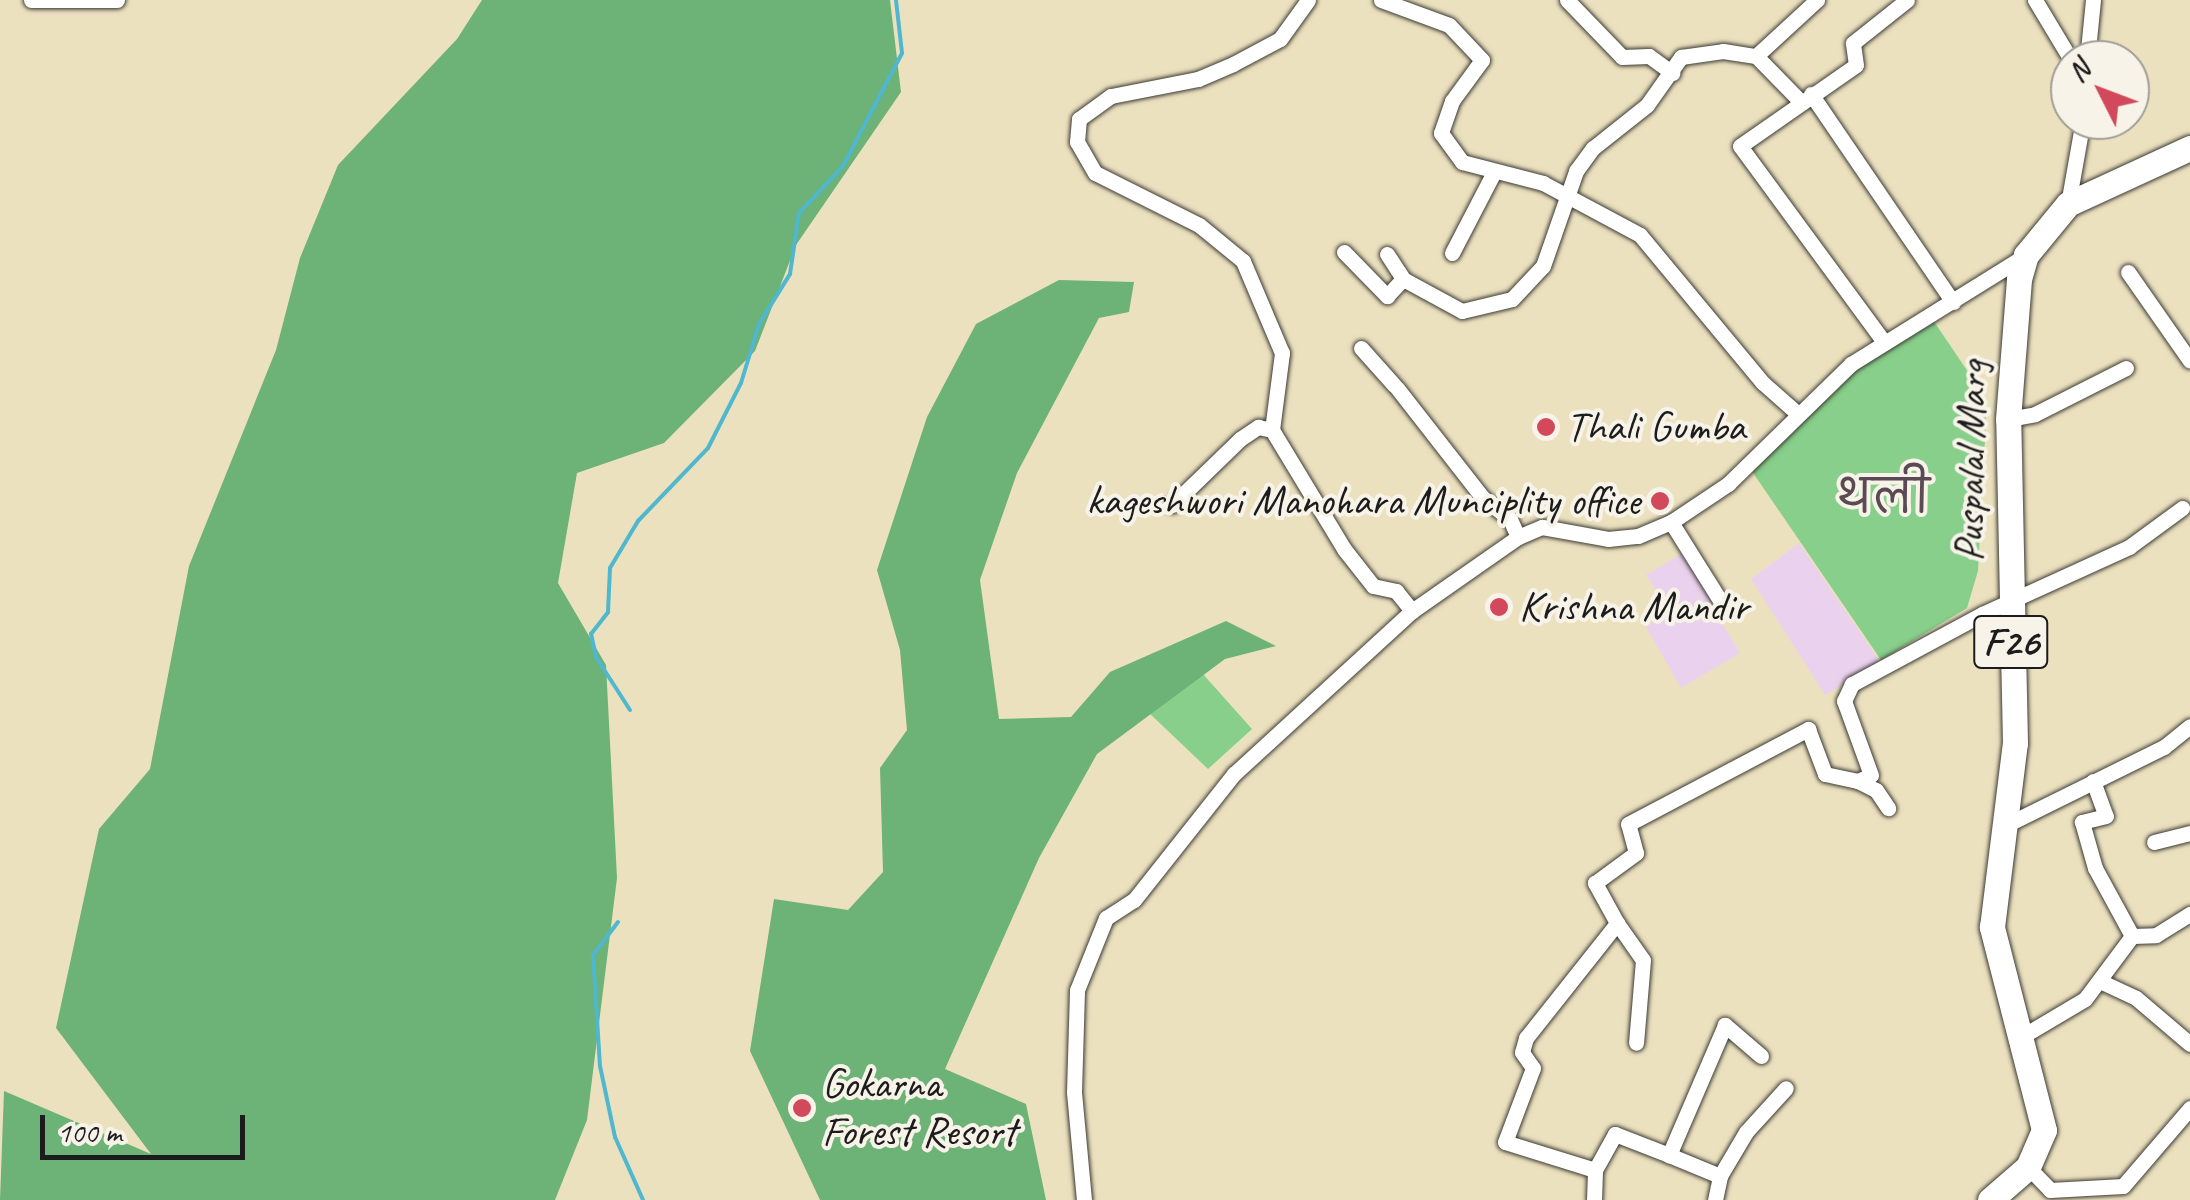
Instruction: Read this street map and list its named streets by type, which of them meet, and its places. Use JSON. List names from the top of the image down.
{
  "streets": {
    "main road": ["Puspalal Marg", "F26"]
  },
  "districts": ["थली"],
  "places": [
    "Thali Gumba",
    "kageshwori Manohara Munciplity office",
    "Krishna Mandir",
    "Gokarna Forest Resort"
  ],
  "scale_bar": "100 m",
  "north": "top left"
}
